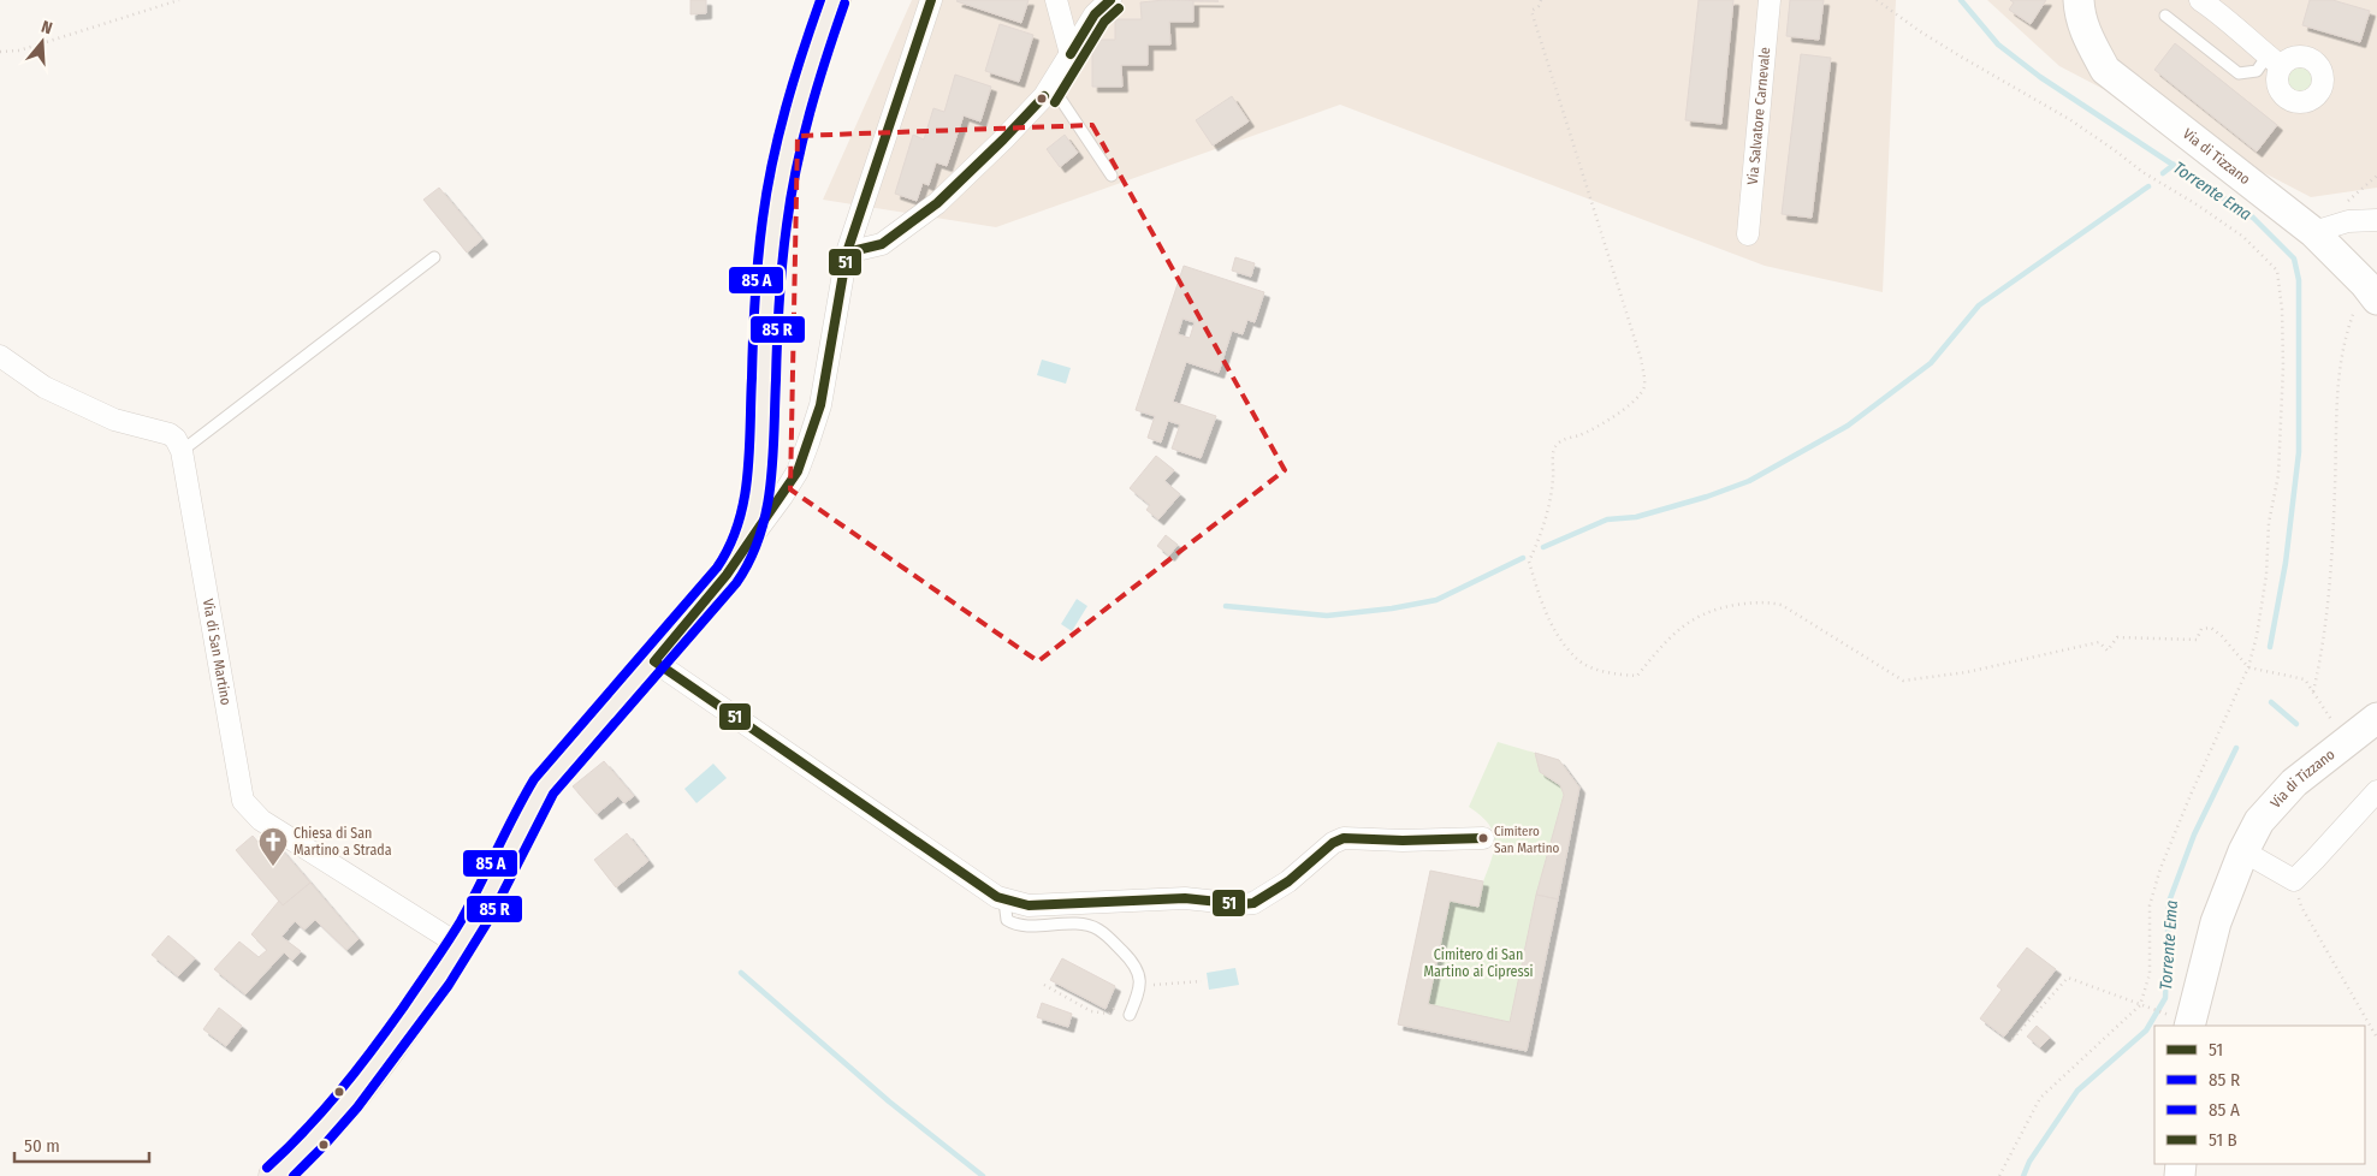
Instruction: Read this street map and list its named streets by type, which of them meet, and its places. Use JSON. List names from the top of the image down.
{
  "streets": {
    "street": ["Via Salvatore Carnevale", "Via di Tizzano", "Via di San Martino"]
  },
  "water": ["Torrente Ema"],
  "parks": ["Cimitero di San Martino ai Cipressi"],
  "places": {
    "other": ["Cimitero San Martino"],
    "church": ["Chiesa di San Martino a Strada"]
  },
  "lines": ["transit line 51"],
  "legend": [
    "51",
    "85 R",
    "85 A",
    "51 B"
  ],
  "scale_bar": "50 m",
  "north": "top"
}
